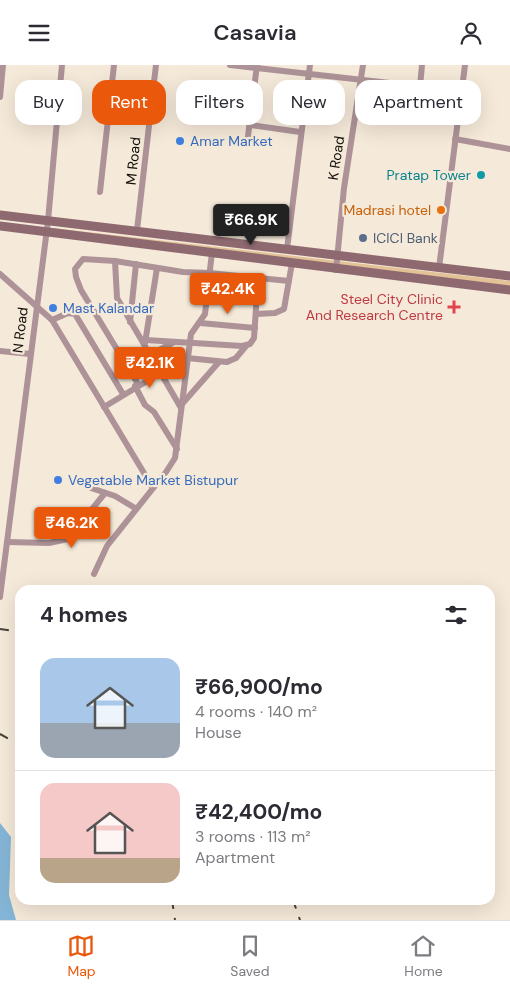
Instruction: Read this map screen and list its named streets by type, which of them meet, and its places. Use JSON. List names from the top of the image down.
{
  "streets": {
    "street": ["K Road", "M Road", "N Road"]
  },
  "places": {
    "other": [
      "Amar Market",
      "Pratap Tower",
      "Madrasi hotel",
      "ICICI Bank",
      "Mast Kalandar",
      "Vegetable Market Bistupur"
    ],
    "health": ["Steel City Clinic And Research Centre"]
  },
  "page": {
    "header": "Casavia",
    "chip": [
      "Buy",
      "Rent",
      "Filters",
      "New",
      "Apartment"
    ],
    "price": [
      "₹66.9K",
      "₹42.4K",
      "₹42.1K",
      "₹46.2K"
    ],
    "heading": "4 homes",
    "list": [
      {
        "name": "₹66,900/mo",
        "note": "4 rooms · 140 m² · House"
      },
      {
        "name": "₹42,400/mo",
        "note": "3 rooms · 113 m² · Apartment"
      }
    ],
    "tabs": ["Map", "Saved", "Home"]
  }
}
